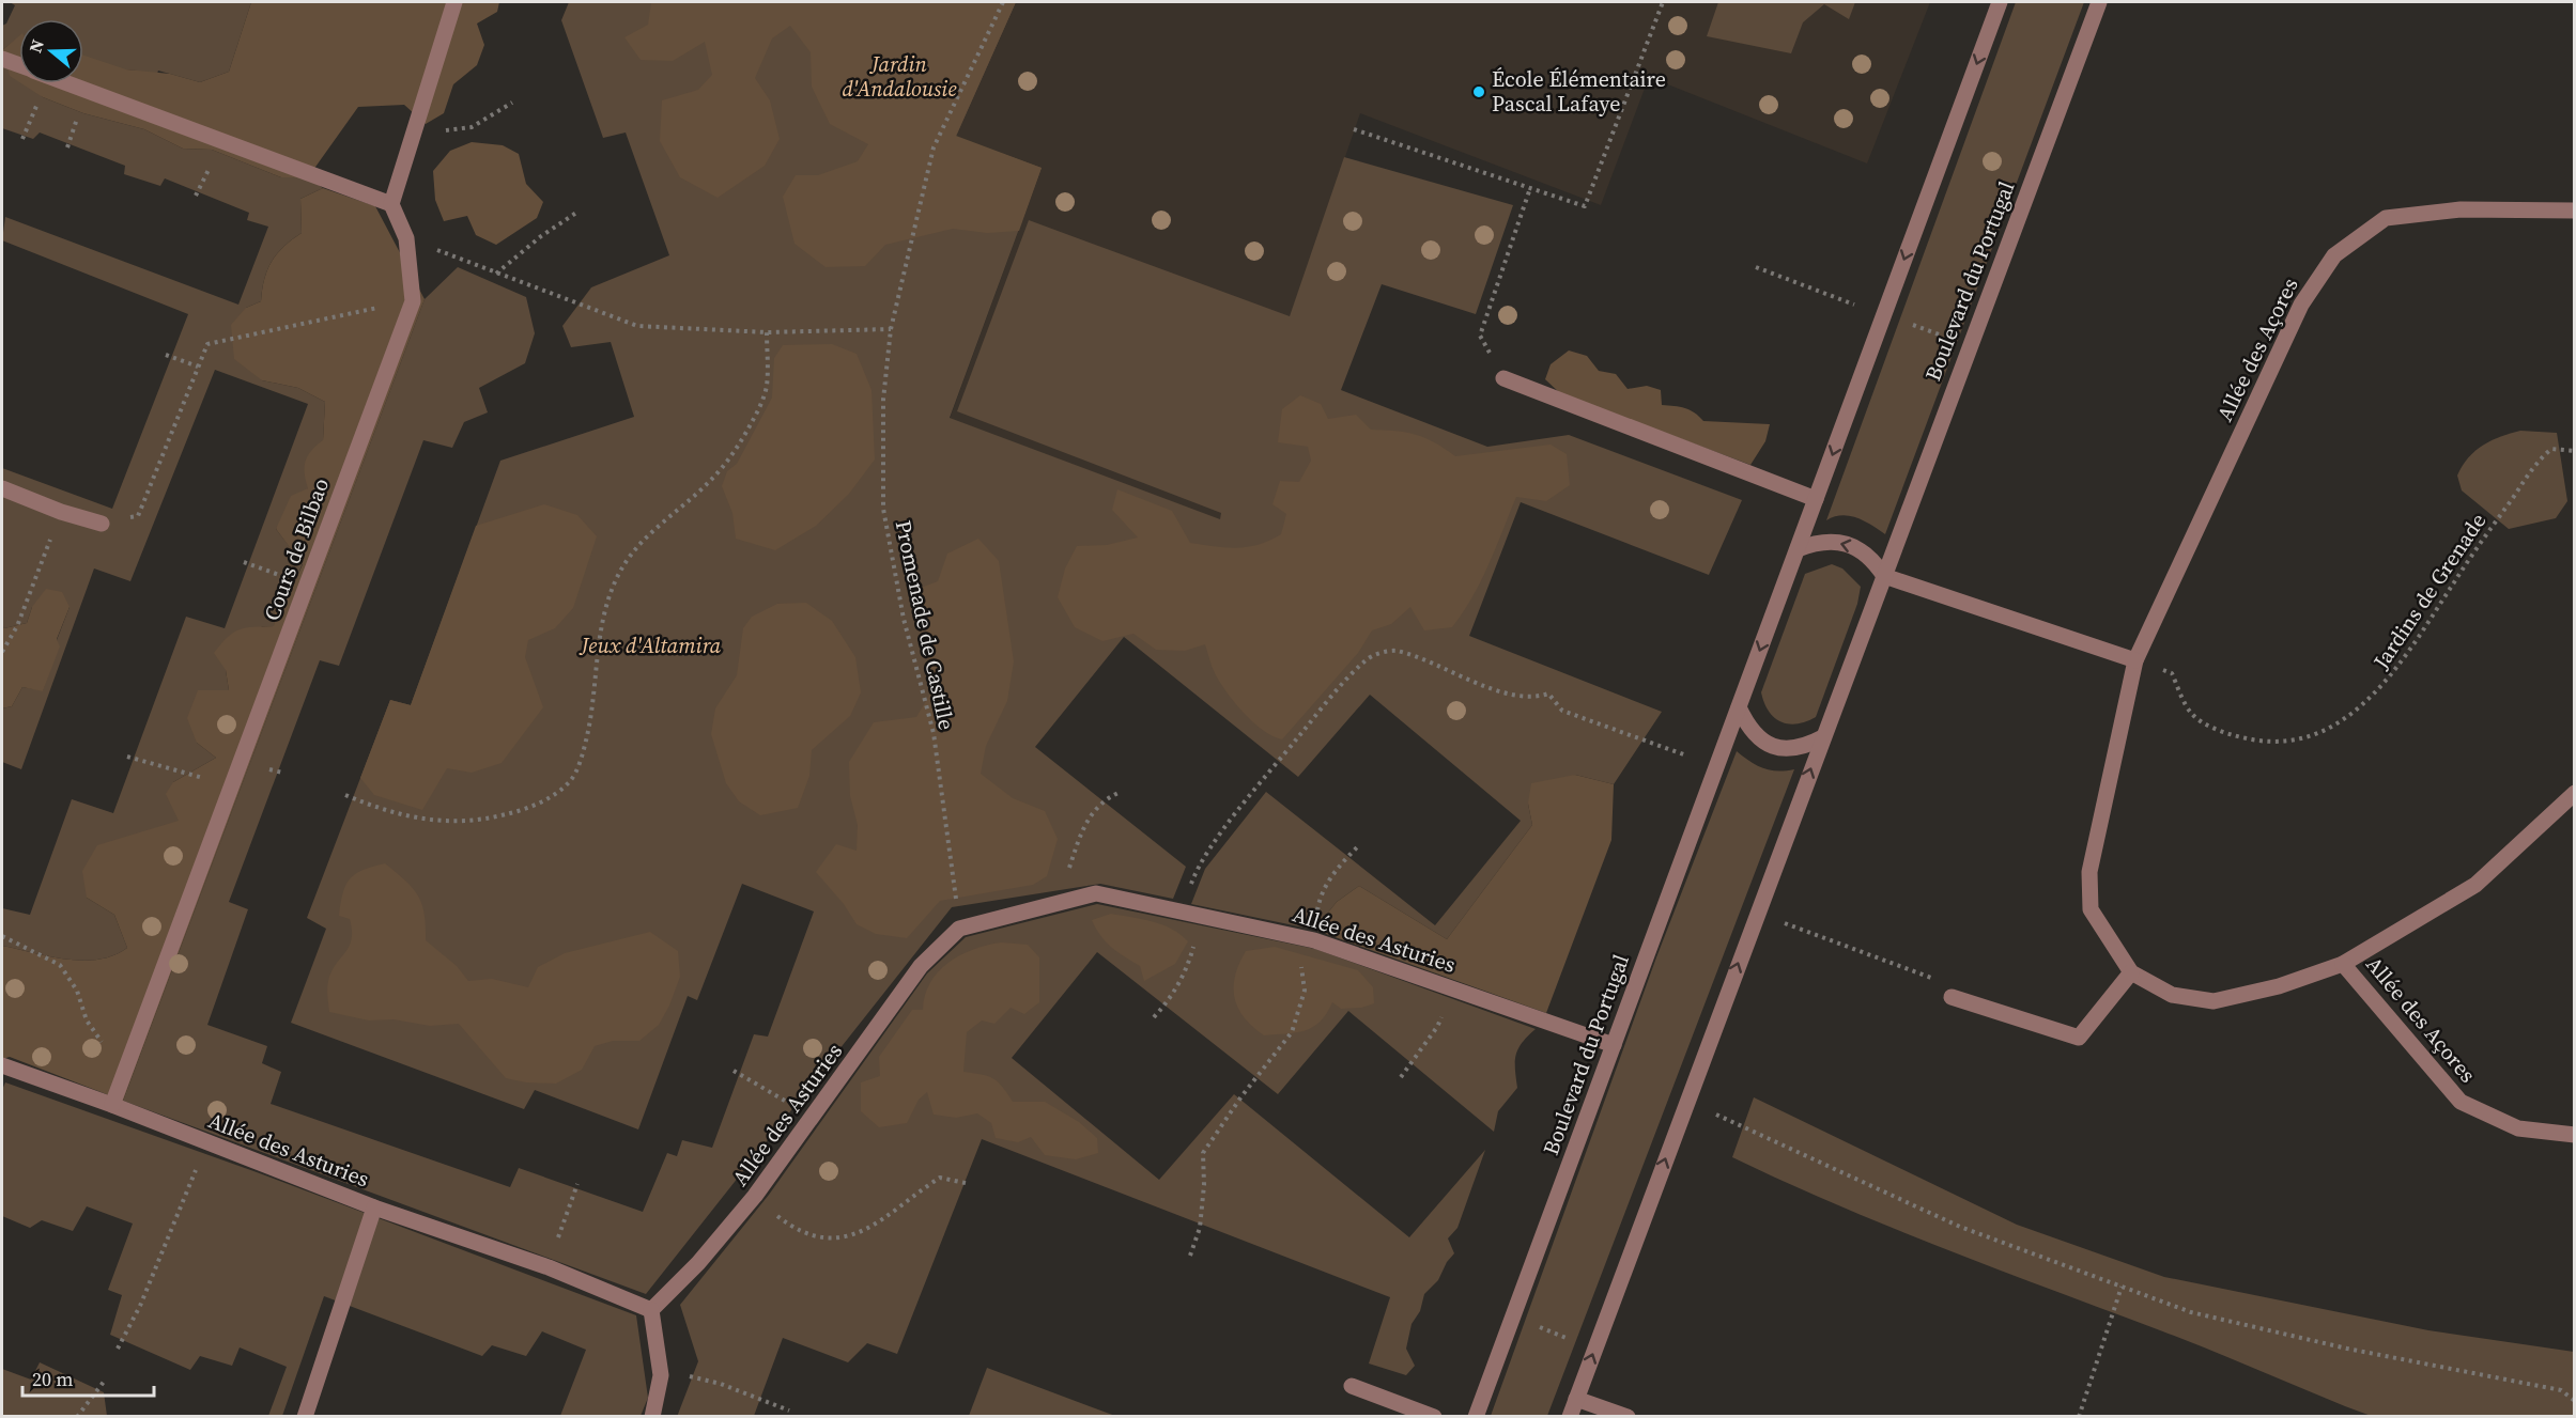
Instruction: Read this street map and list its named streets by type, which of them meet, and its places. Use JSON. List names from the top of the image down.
{
  "streets": {
    "street": [
      "Boulevard du Portugal",
      "Allée des Açores",
      "Cours de Bilbao",
      "Allée des Asturies"
    ],
    "path": ["Jardins de Grenade", "Promenade de Castille"]
  },
  "crossings": [
    ["Boulevard du Portugal", "Allée des Asturies"],
    ["Allée des Açores", "Jardins de Grenade"],
    ["Cours de Bilbao", "Allée des Asturies"],
    ["Promenade de Castille", "Allée des Asturies"]
  ],
  "parks": ["Jardin d'Andalousie", "Jeux d'Altamira"],
  "places": ["École Élémentaire Pascal Lafaye"],
  "scale_bar": "20 m",
  "north": "left"
}
